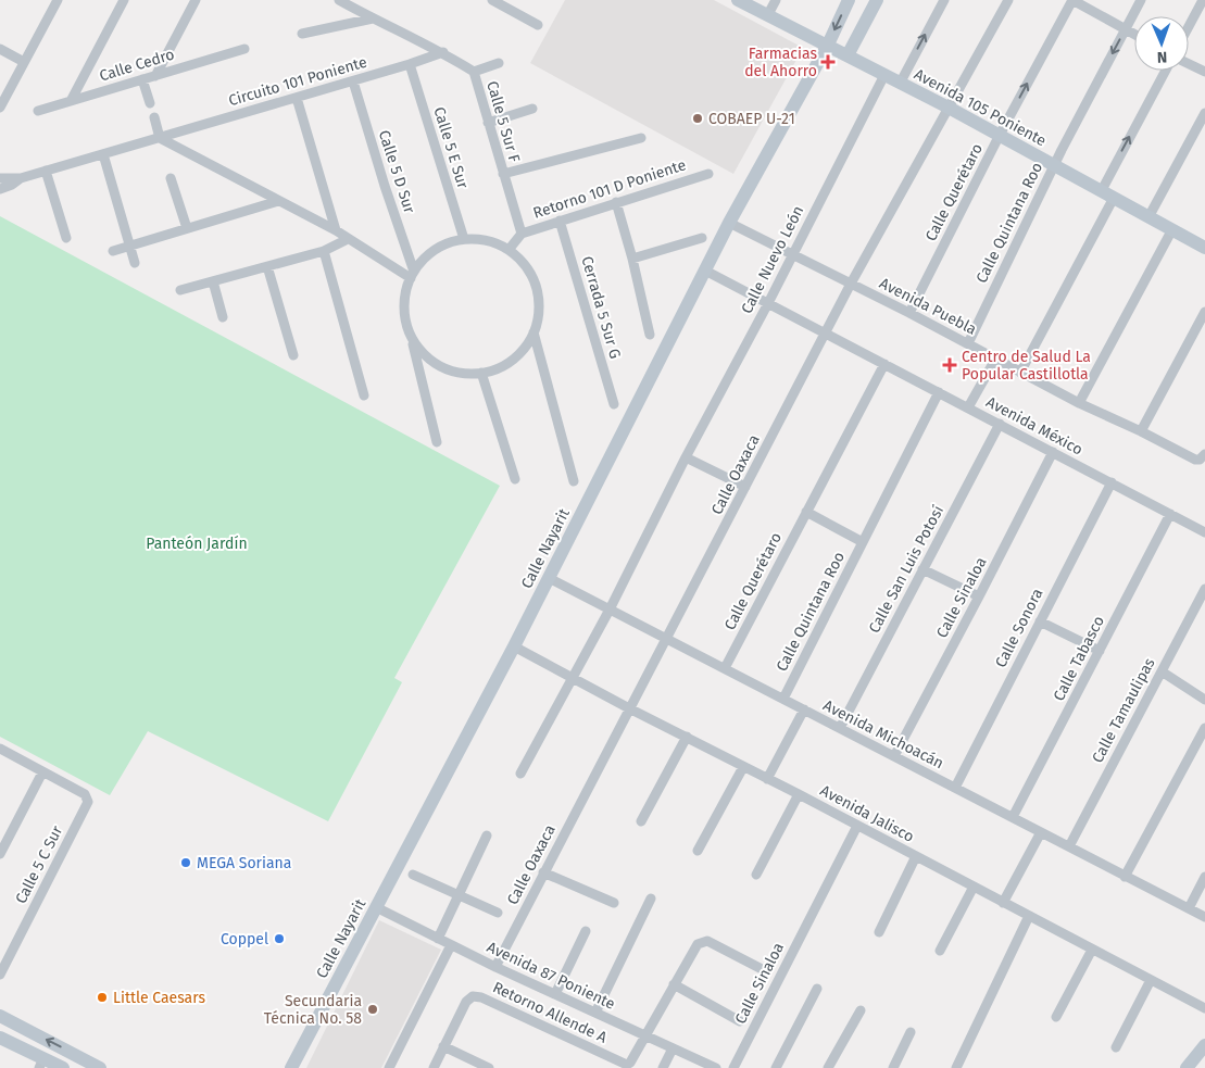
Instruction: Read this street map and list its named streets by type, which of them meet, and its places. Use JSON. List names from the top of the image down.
{
  "streets": {
    "street": [
      "Calle Cedro",
      "Circuito 101 Poniente",
      "Avenida 105 Poniente",
      "Calle 5 Sur F",
      "Calle 5 E Sur",
      "Calle 5 D Sur",
      "Retorno 101 D Poniente",
      "Calle Querétaro",
      "Calle Quintana Roo",
      "Calle Nuevo León",
      "Avenida Puebla",
      "Cerrada 5 Sur G",
      "Avenida México",
      "Calle Oaxaca",
      "Calle Nayarit",
      "Calle San Luis Potosí",
      "Calle Sinaloa",
      "Calle Sonora",
      "Calle Tabasco",
      "Calle Tamaulipas",
      "Avenida Michoacán",
      "Avenida Jalisco",
      "Calle 5 C Sur",
      "Avenida 87 Poniente",
      "Retorno Allende A"
    ]
  },
  "crossings": [
    ["Circuito 101 Poniente", "Calle 5 Sur F"],
    ["Circuito 101 Poniente", "Calle 5 E Sur"],
    ["Circuito 101 Poniente", "Calle 5 D Sur"],
    ["Avenida 105 Poniente", "Calle Querétaro"],
    ["Avenida 105 Poniente", "Calle Quintana Roo"],
    ["Avenida 105 Poniente", "Calle Nuevo León"],
    ["Avenida 105 Poniente", "Calle Oaxaca"],
    ["Avenida 105 Poniente", "Calle Nayarit"],
    ["Calle 5 Sur F", "Retorno 101 D Poniente"],
    ["Calle 5 E Sur", "Calle 5 D Sur"],
    ["Retorno 101 D Poniente", "Cerrada 5 Sur G"],
    ["Calle Querétaro", "Avenida Puebla"],
    ["Calle Querétaro", "Avenida México"],
    ["Calle Querétaro", "Avenida Michoacán"],
    ["Calle Quintana Roo", "Avenida Puebla"],
    ["Calle Quintana Roo", "Avenida México"],
    ["Calle Quintana Roo", "Avenida Michoacán"],
    ["Calle Nuevo León", "Avenida Puebla"],
    ["Calle Nuevo León", "Avenida México"],
    ["Calle Nuevo León", "Avenida Michoacán"],
    ["Calle Nuevo León", "Avenida Jalisco"],
    ["Avenida Puebla", "Calle Oaxaca"],
    ["Avenida Puebla", "Calle Nayarit"],
    ["Avenida México", "Calle Oaxaca"],
    ["Avenida México", "Calle Nayarit"],
    ["Avenida México", "Calle San Luis Potosí"],
    ["Avenida México", "Calle Sinaloa"],
    ["Avenida México", "Calle Sonora"],
    ["Avenida México", "Calle Tabasco"],
    ["Calle Oaxaca", "Avenida Michoacán"],
    ["Calle Oaxaca", "Avenida Jalisco"],
    ["Calle Oaxaca", "Avenida 87 Poniente"],
    ["Calle Nayarit", "Avenida Michoacán"],
    ["Calle Nayarit", "Avenida Jalisco"],
    ["Calle Nayarit", "Avenida 87 Poniente"],
    ["Calle San Luis Potosí", "Avenida Michoacán"],
    ["Calle Sinaloa", "Avenida Michoacán"],
    ["Calle Sinaloa", "Avenida Jalisco"],
    ["Calle Sonora", "Avenida Michoacán"],
    ["Calle Tabasco", "Avenida Michoacán"],
    ["Calle Tamaulipas", "Avenida Michoacán"],
    ["Avenida 87 Poniente", "Retorno Allende A"]
  ],
  "parks": ["Panteón Jardín"],
  "places": {
    "health": ["Farmacias del Ahorro", "Centro de Salud La Popular Castillotla"],
    "other": [
      "COBAEP U-21",
      "MEGA Soriana",
      "Coppel",
      "Little Caesars",
      "Secundaria Técnica No. 58"
    ]
  },
  "north": "bottom"
}
